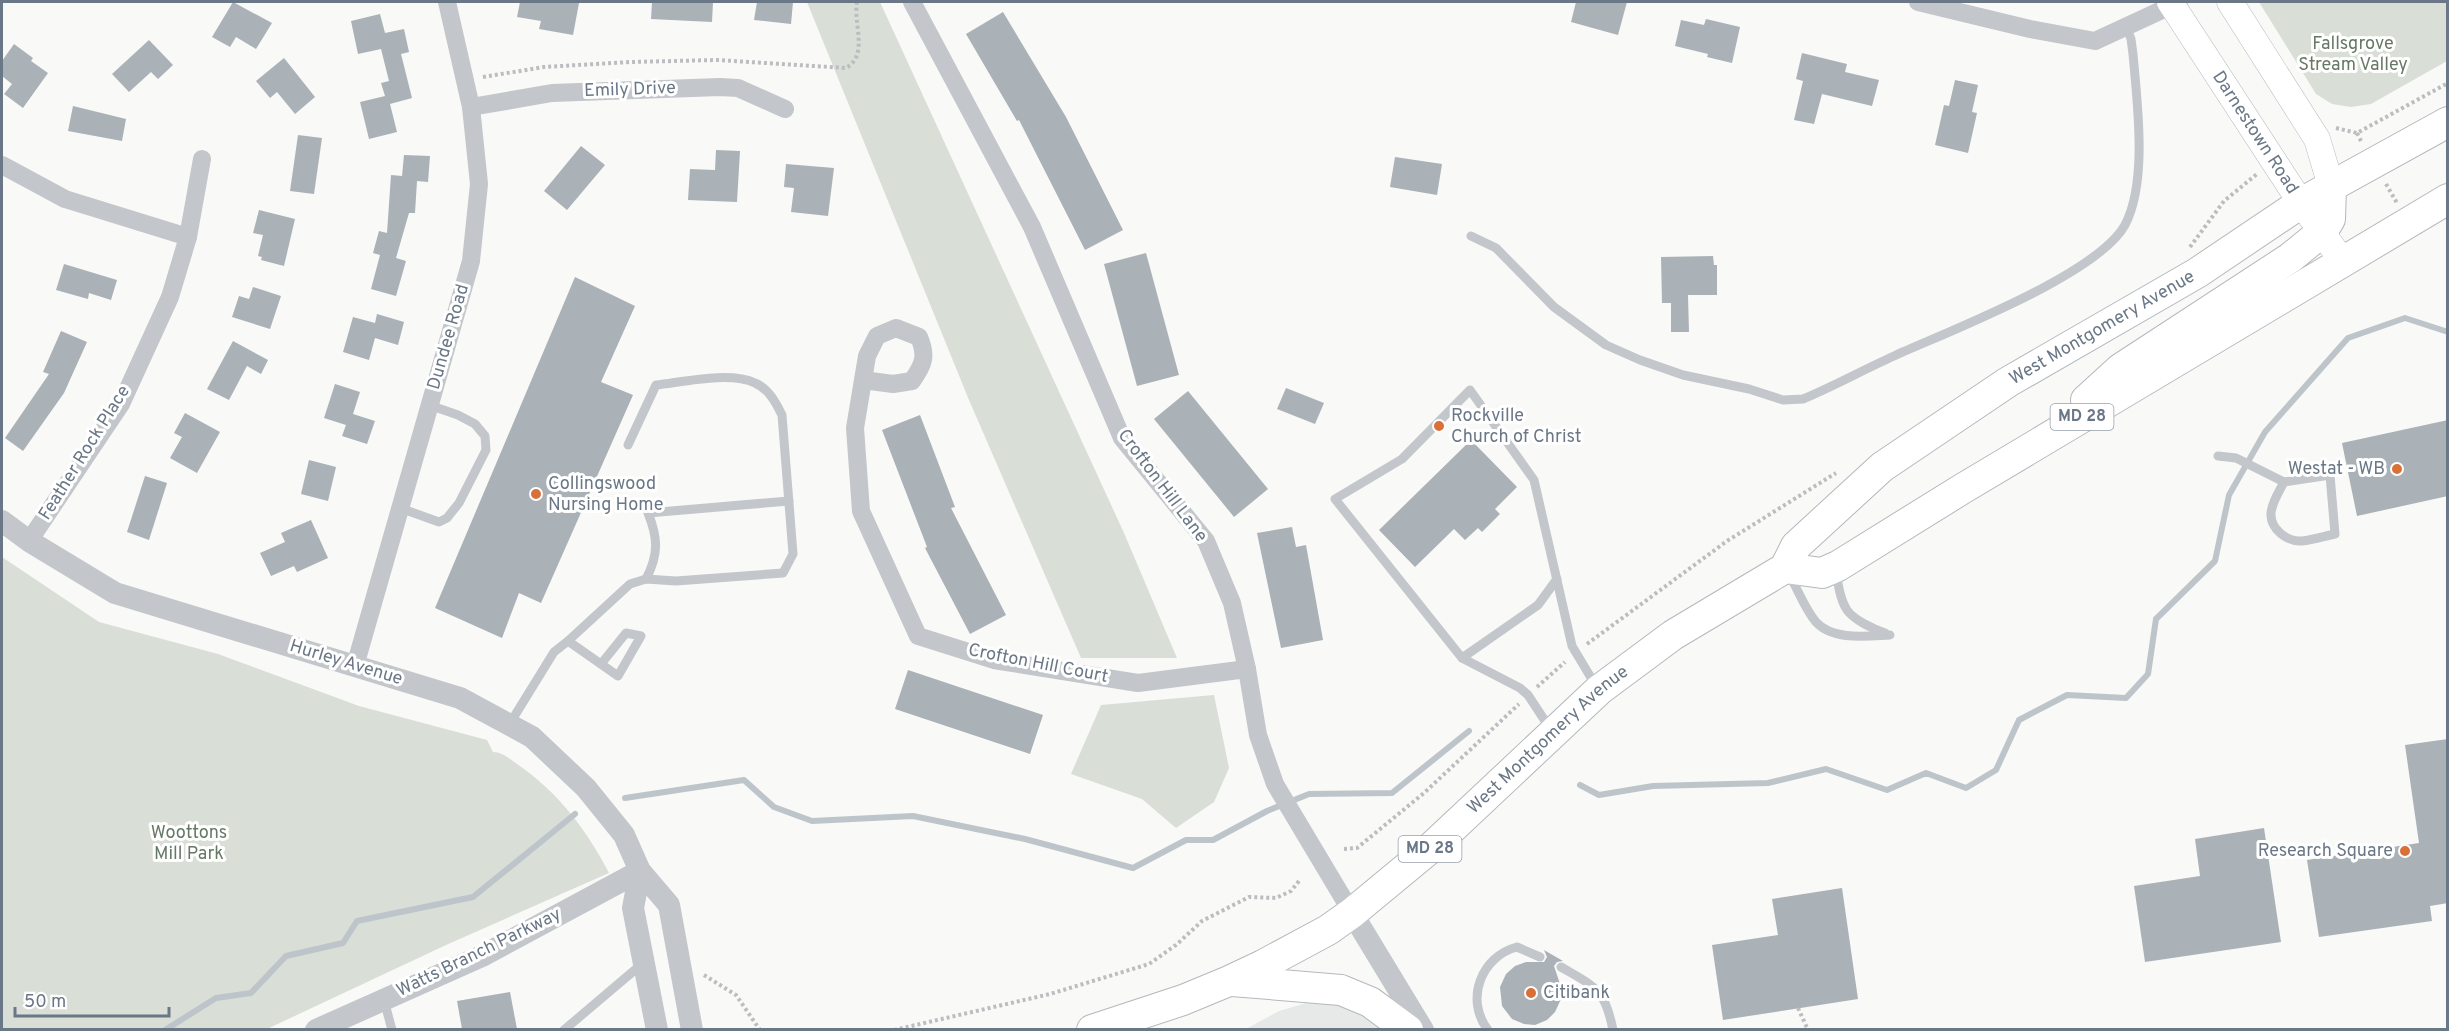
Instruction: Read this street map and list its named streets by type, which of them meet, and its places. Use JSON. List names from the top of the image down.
{
  "streets": {
    "main road": ["Darnestown Road", "West Montgomery Avenue", "MD 28"],
    "street": [
      "Emily Drive",
      "Dundee Road",
      "Feather Rock Place",
      "Crofton Hill Lane",
      "Hurley Avenue",
      "Crofton Hill Court",
      "Watts Branch Parkway"
    ]
  },
  "crossings": [
    ["Emily Drive", "Dundee Road"],
    ["Darnestown Road", "West Montgomery Avenue"],
    ["Darnestown Road", "MD 28"],
    ["West Montgomery Avenue", "MD 28"],
    ["West Montgomery Avenue", "Crofton Hill Lane"],
    ["Dundee Road", "Hurley Avenue"],
    ["Feather Rock Place", "Hurley Avenue"],
    ["Crofton Hill Lane", "Crofton Hill Court"],
    ["Hurley Avenue", "Watts Branch Parkway"]
  ],
  "parks": ["Fallsgrove Stream Valley", "Woottons Mill Park"],
  "places": [
    "Rockville Church of Christ",
    "Westat - WB",
    "Collingswood Nursing Home",
    "Research Square",
    "Citibank"
  ],
  "scale_bar": "50 m"
}
